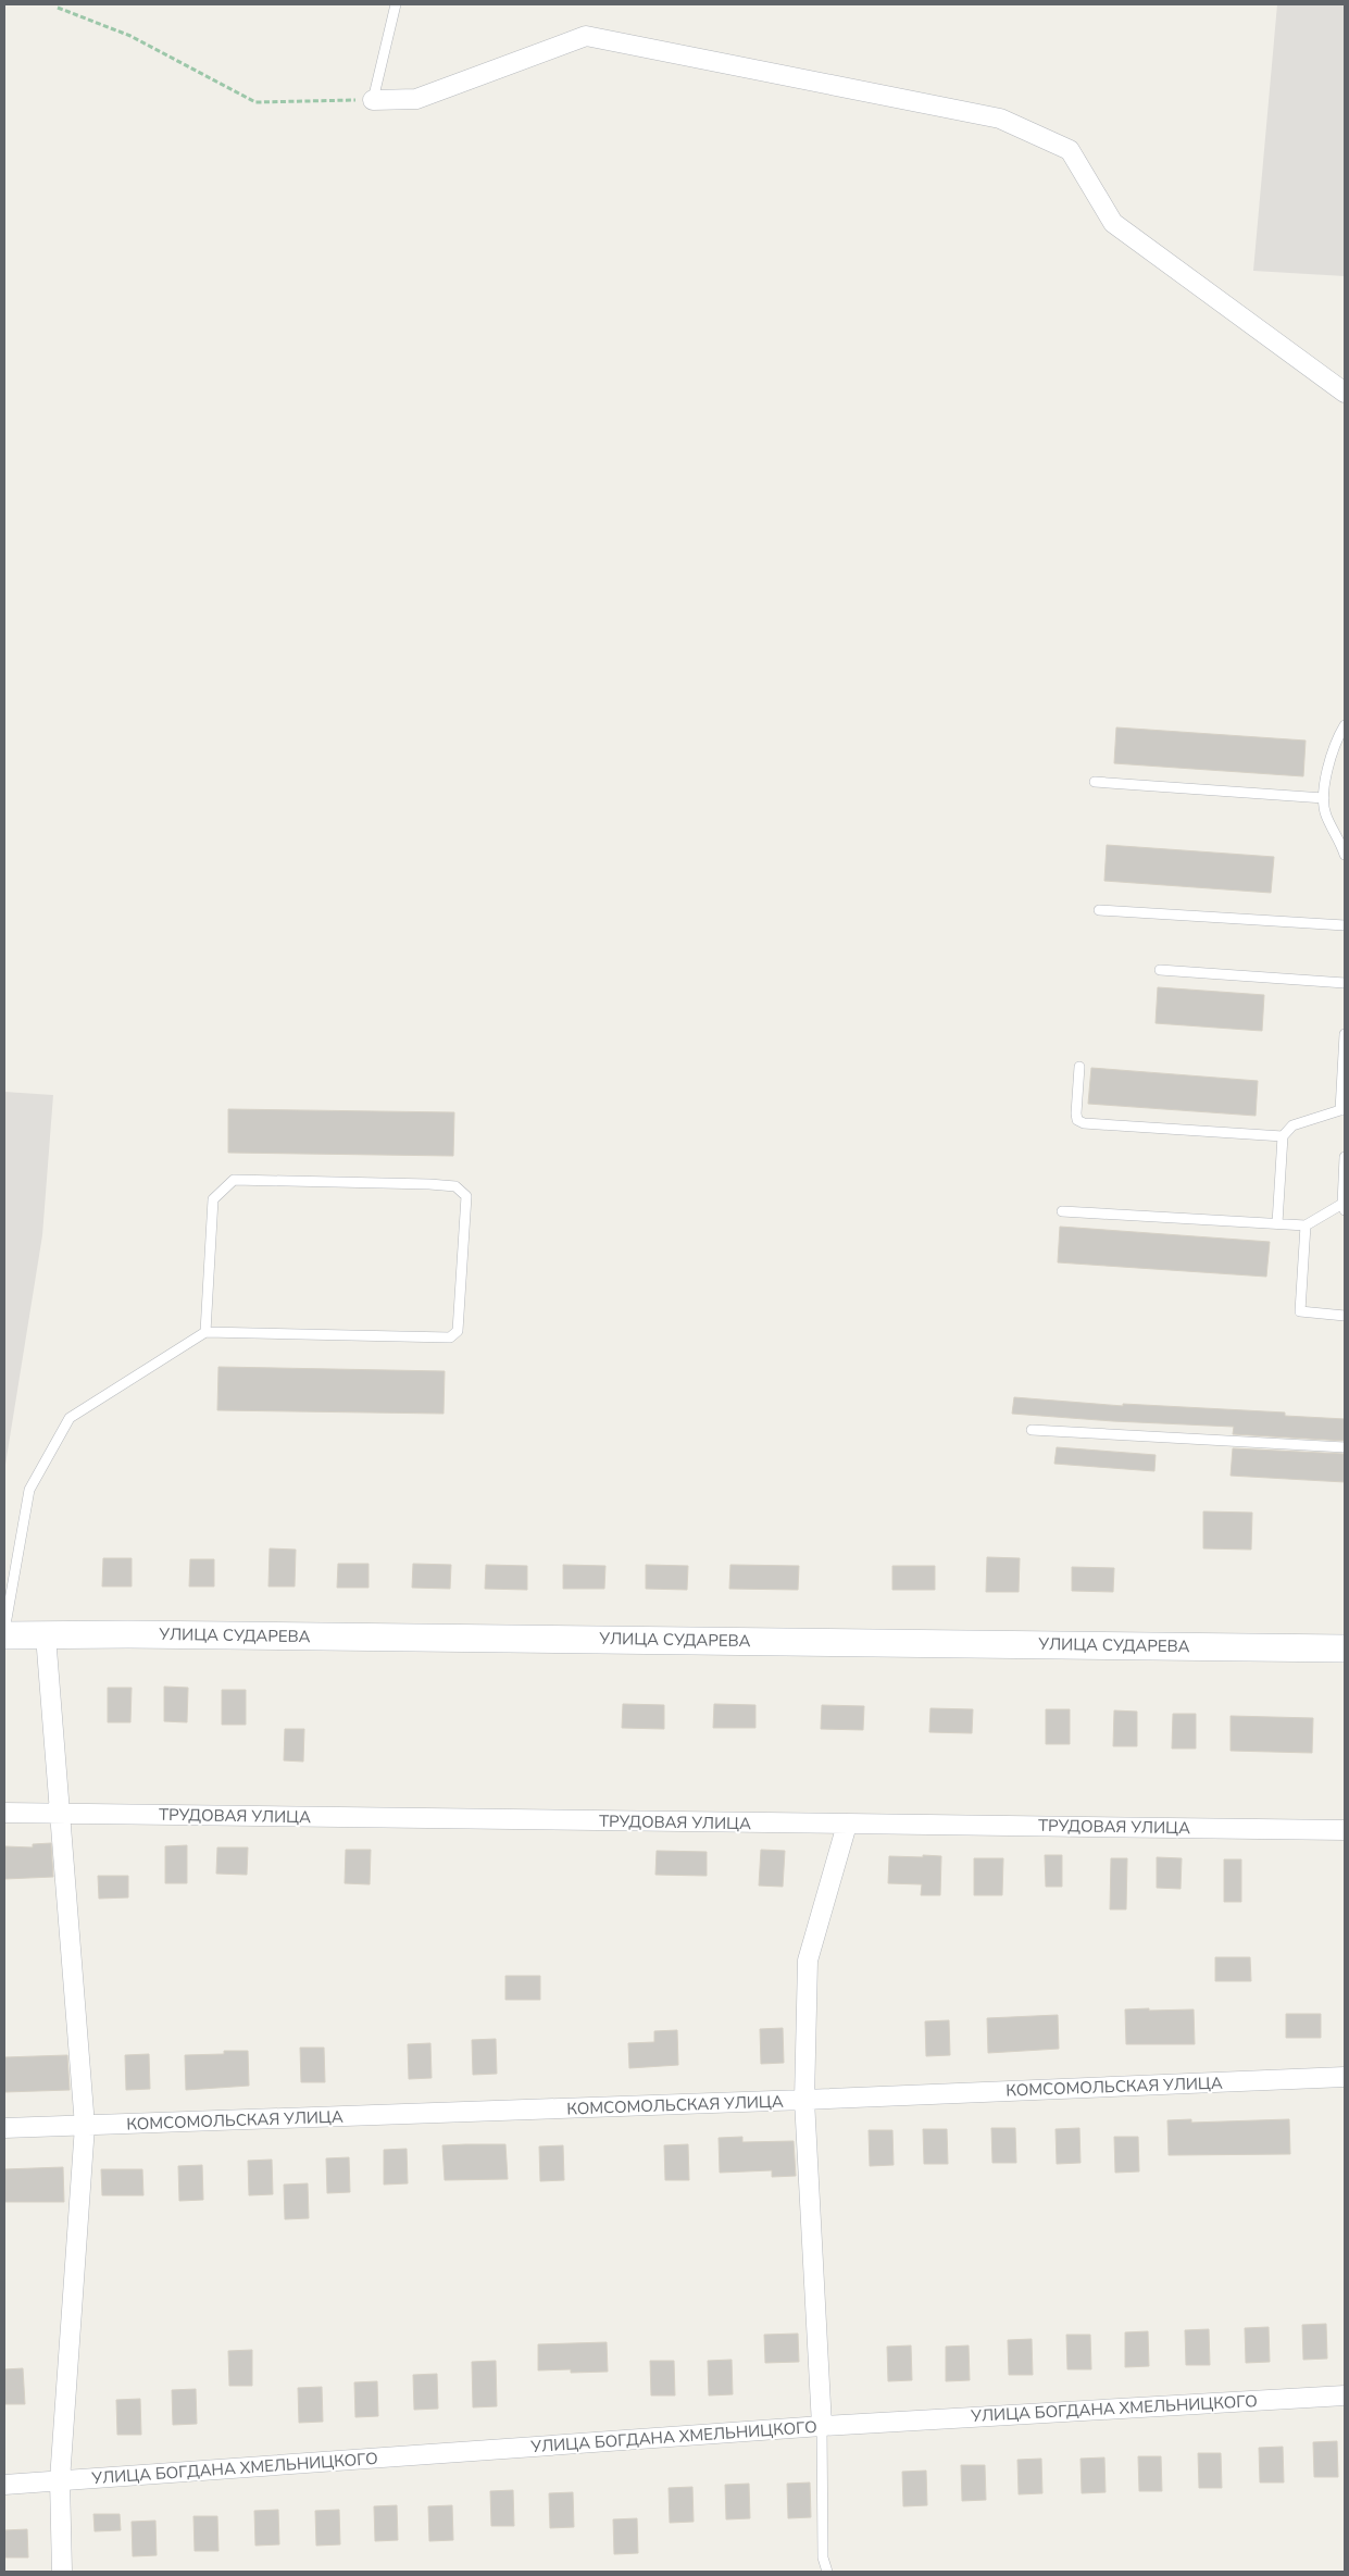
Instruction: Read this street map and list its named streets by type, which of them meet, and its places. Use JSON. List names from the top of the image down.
{
  "streets": {
    "street": [
      "УЛИЦА СУДАРЕВА",
      "ТРУДОВАЯ УЛИЦА",
      "КОМСОМОЛЬСКАЯ УЛИЦА",
      "УЛИЦА БОГДАНА ХМЕЛЬНИЦКОГО"
    ]
  }
}
